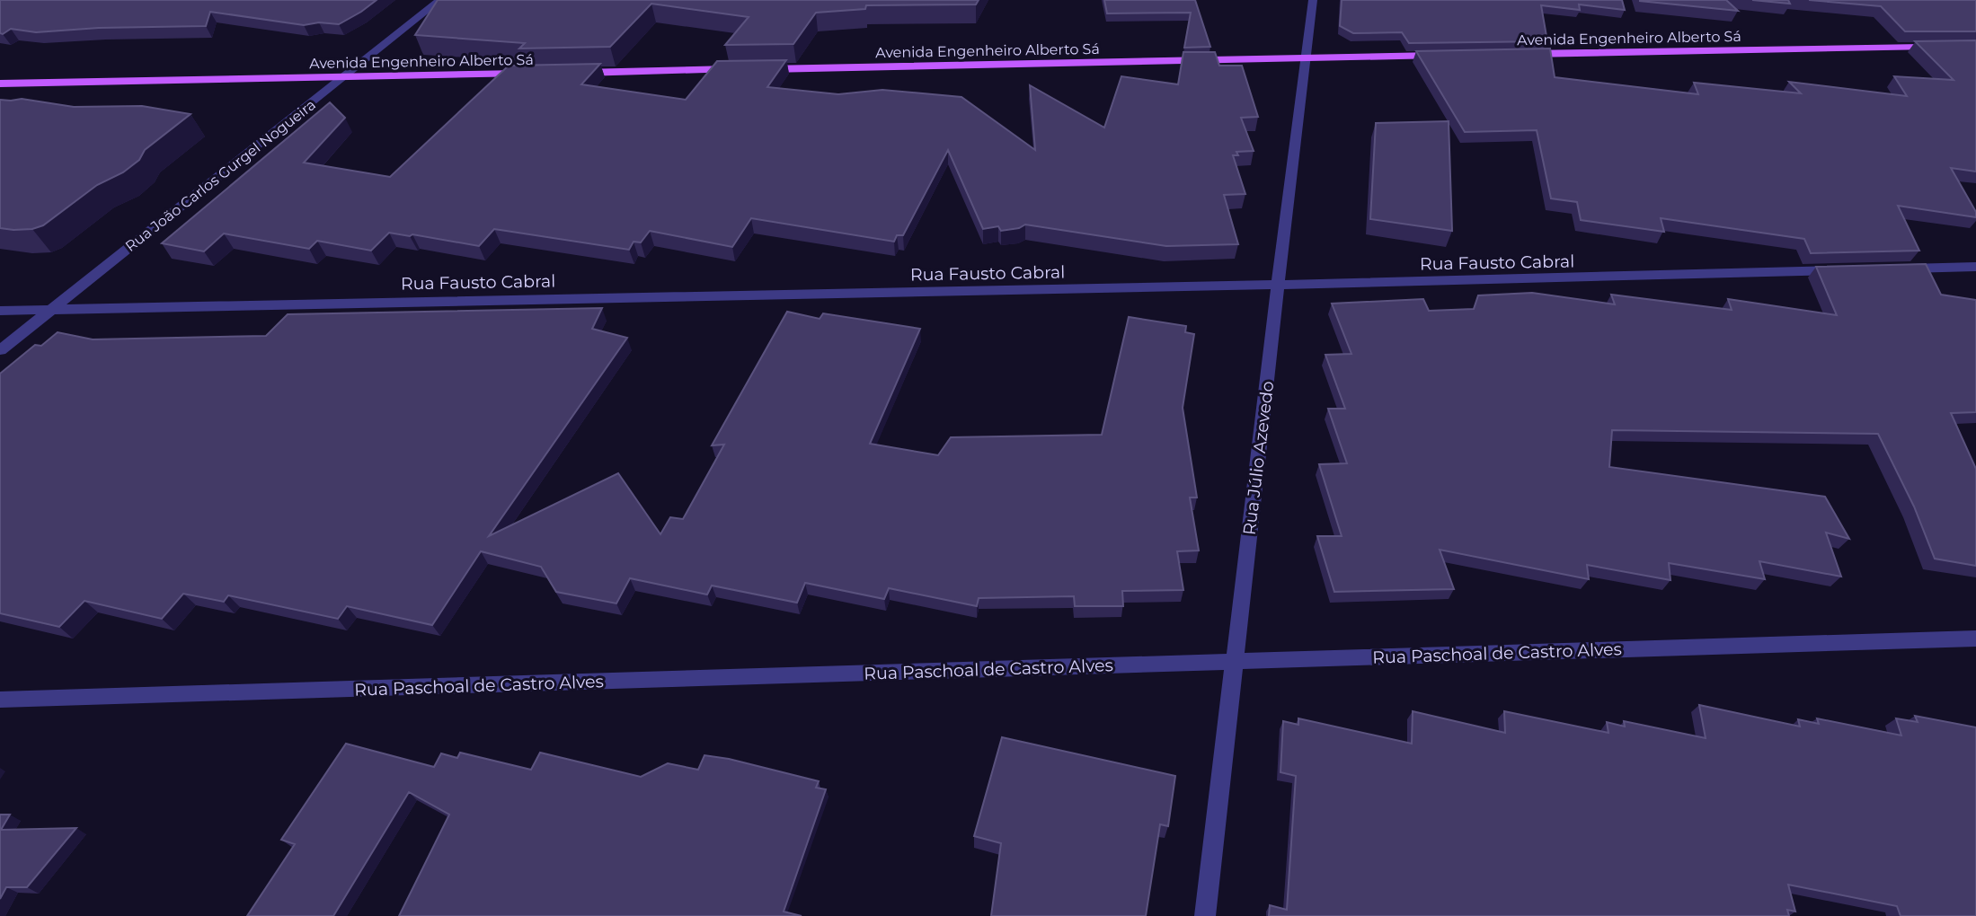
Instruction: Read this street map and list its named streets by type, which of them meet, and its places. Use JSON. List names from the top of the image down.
{
  "streets": {
    "main road": ["Avenida Engenheiro Alberto Sá"],
    "street": [
      "Rua João Carlos Gurgel Nogueira",
      "Rua Fausto Cabral",
      "Rua Júlio Azevedo",
      "Rua Paschoal de Castro Alves"
    ]
  },
  "crossings": [
    ["Avenida Engenheiro Alberto Sá", "Rua João Carlos Gurgel Nogueira"],
    ["Avenida Engenheiro Alberto Sá", "Rua Júlio Azevedo"],
    ["Rua João Carlos Gurgel Nogueira", "Rua Fausto Cabral"],
    ["Rua Fausto Cabral", "Rua Júlio Azevedo"],
    ["Rua Júlio Azevedo", "Rua Paschoal de Castro Alves"]
  ]
}
